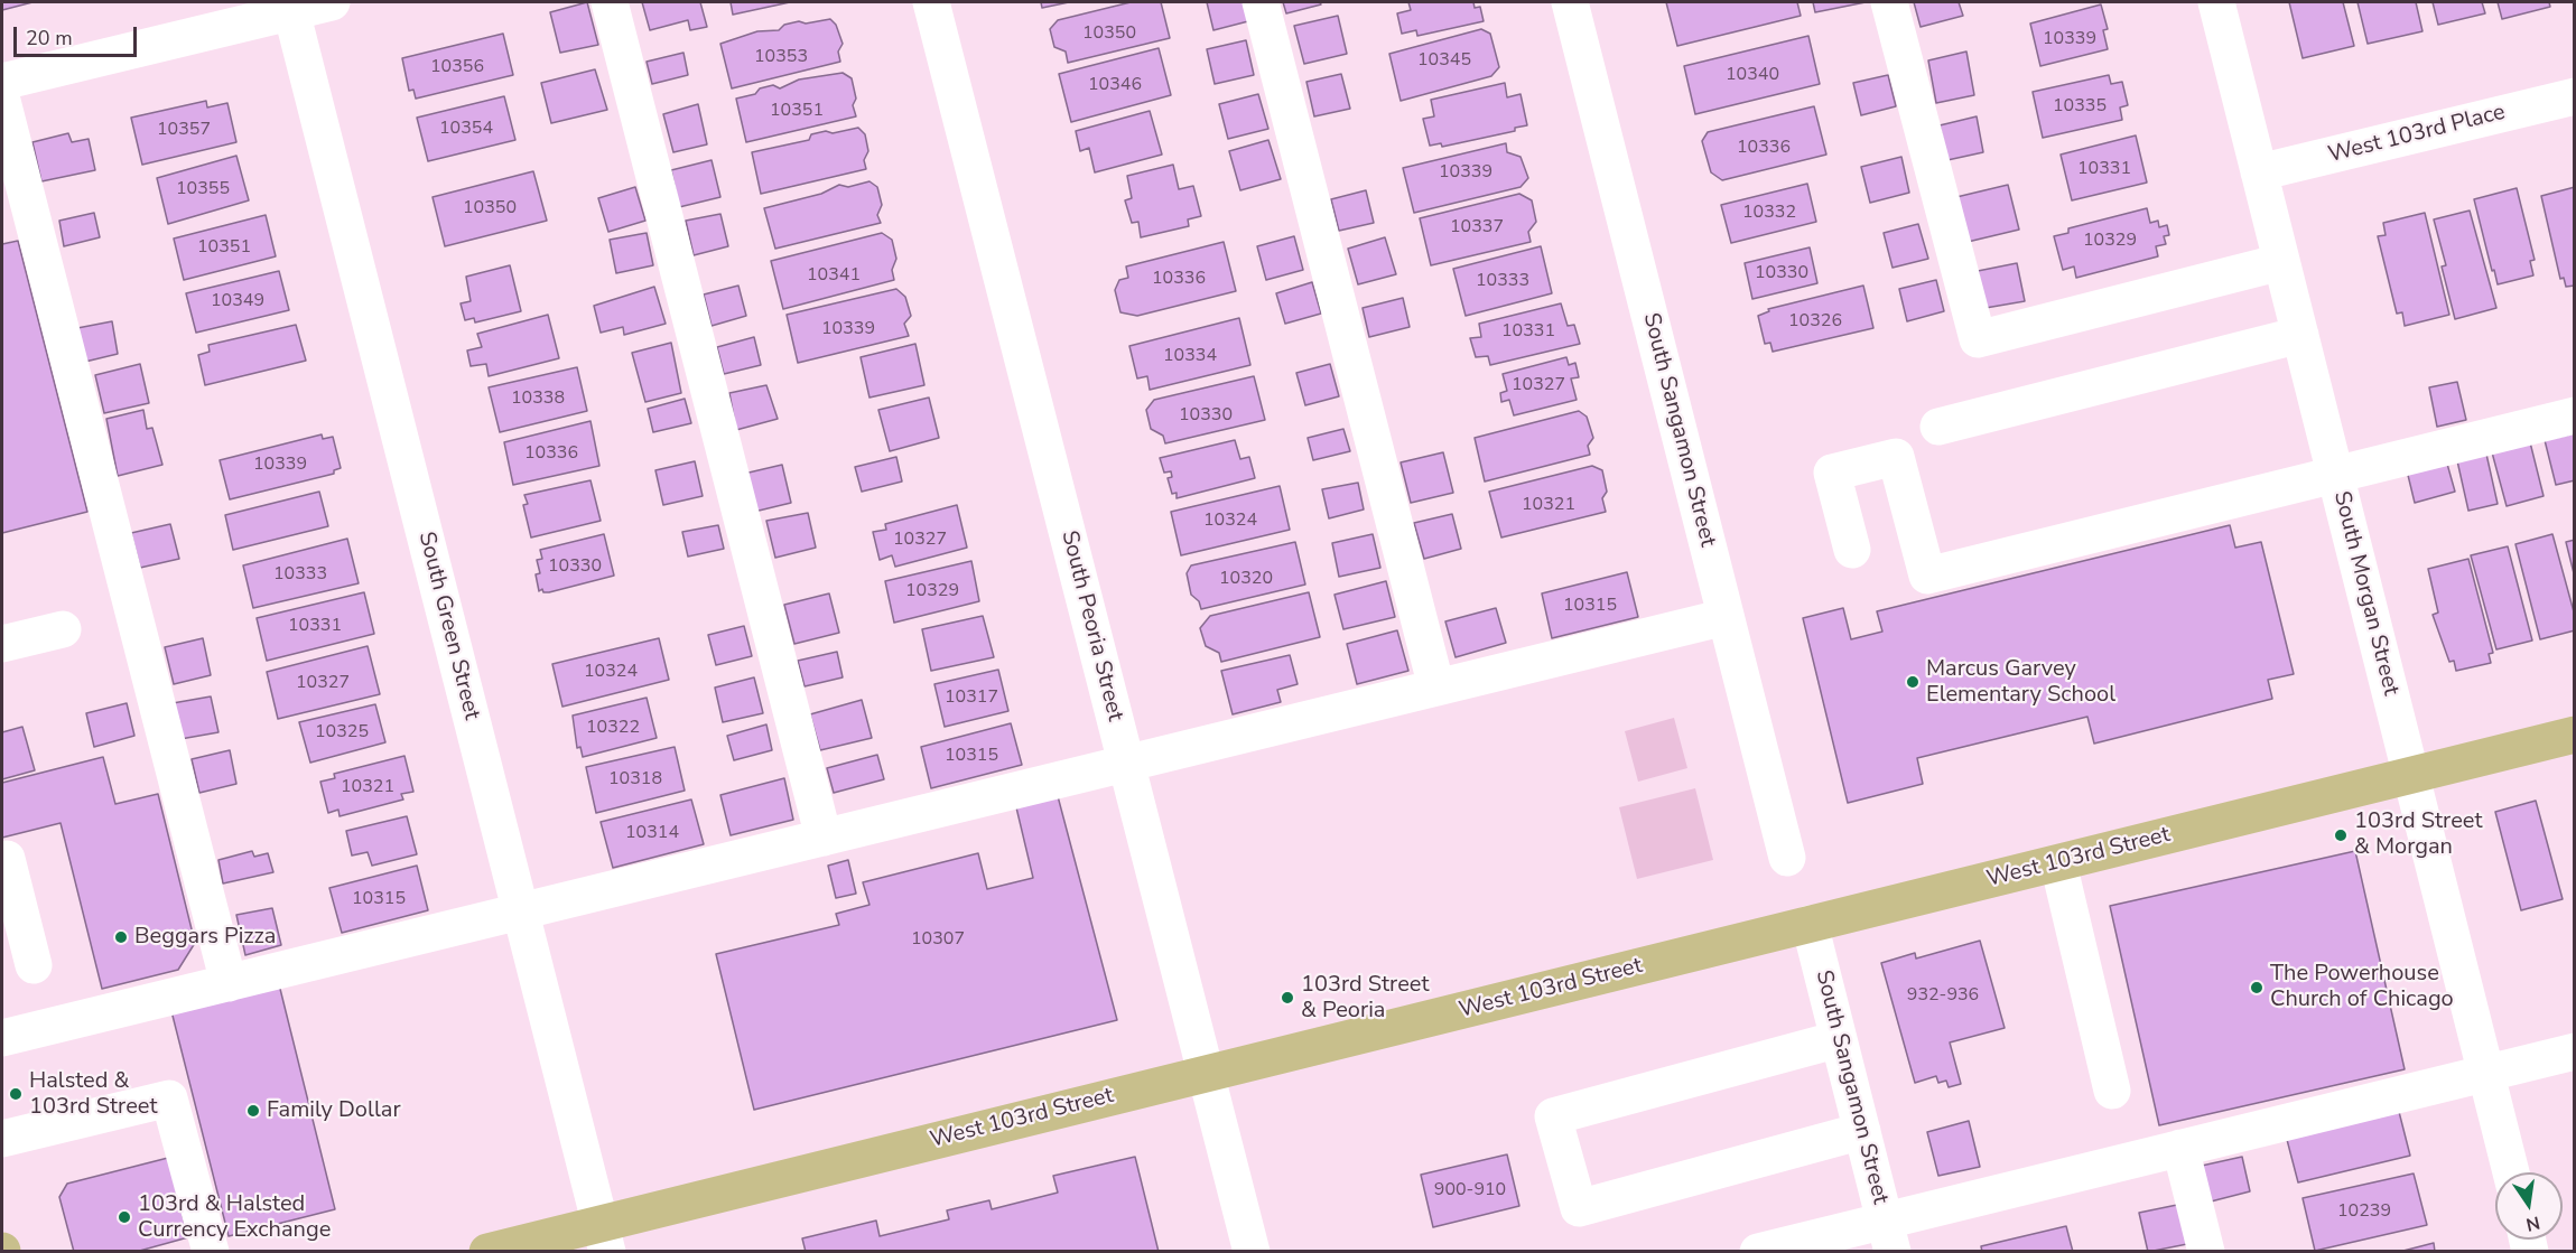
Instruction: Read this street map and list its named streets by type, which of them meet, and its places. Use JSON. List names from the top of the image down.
{
  "streets": {
    "main road": ["West 103rd Street"],
    "street": [
      "West 103rd Place",
      "South Sangamon Street",
      "South Morgan Street",
      "South Green Street",
      "South Peoria Street"
    ]
  },
  "crossings": [
    ["West 103rd Place", "South Morgan Street"],
    ["South Sangamon Street", "West 103rd Street"],
    ["South Morgan Street", "West 103rd Street"],
    ["South Green Street", "West 103rd Street"],
    ["South Peoria Street", "West 103rd Street"]
  ],
  "places": [
    "Marcus Garvey Elementary School",
    "103rd Street & Morgan",
    "Beggars Pizza",
    "The Powerhouse Church of Chicago",
    "103rd Street & Peoria",
    "Halsted & 103rd Street",
    "Family Dollar",
    "103rd & Halsted Currency Exchange"
  ],
  "house_numbers": [
    "10350",
    "10339",
    "10353",
    "10345",
    "10356",
    "10340",
    "10346",
    "10335",
    "10351",
    "10354",
    "10357",
    "10336",
    "10331",
    "10339",
    "10355",
    "10350",
    "10332",
    "10337",
    "10329",
    "10351",
    "10330",
    "10341",
    "10336",
    "10333",
    "10349",
    "10326",
    "10339",
    "10331",
    "10334",
    "10327",
    "10338",
    "10330",
    "10336",
    "10339",
    "10321",
    "10324",
    "10327",
    "10330",
    "10333",
    "10320",
    "10329",
    "10315",
    "10331",
    "10324",
    "10327",
    "10317",
    "10322",
    "10325",
    "10315",
    "10318",
    "10321",
    "10314",
    "10315",
    "10307",
    "932-936",
    "900-910",
    "10239"
  ],
  "scale_bar": "20 m",
  "north": "bottom"
}
